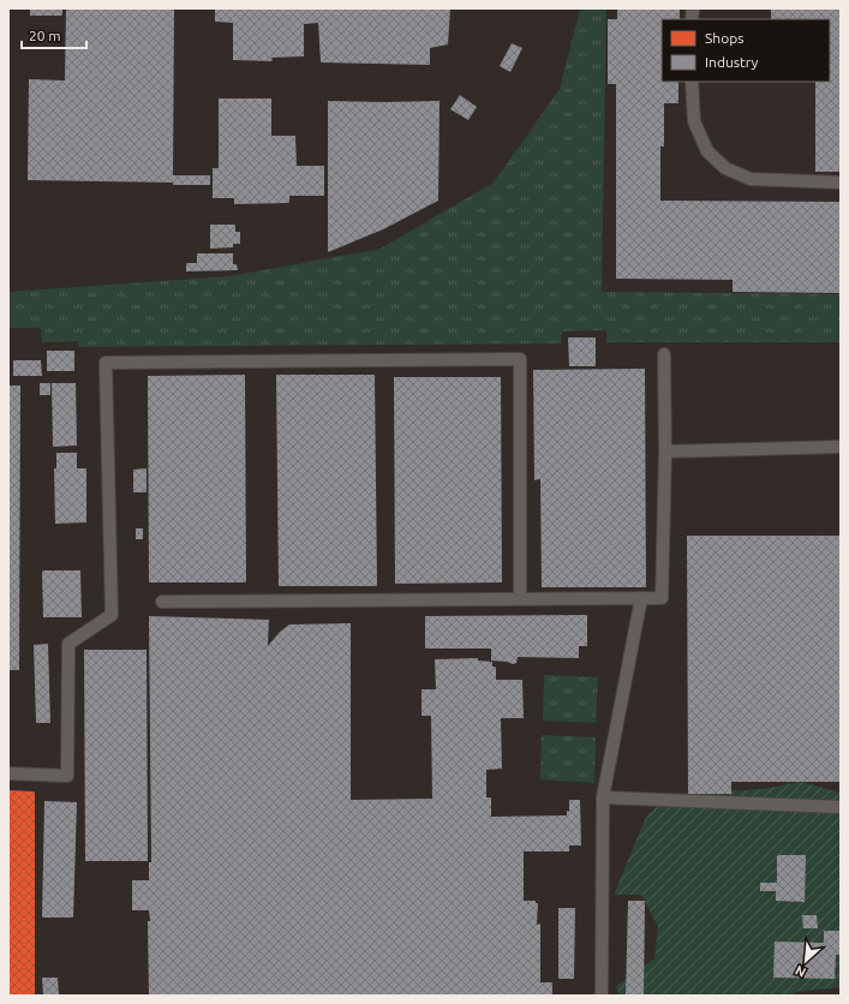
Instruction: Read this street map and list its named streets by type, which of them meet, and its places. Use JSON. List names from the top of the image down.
{
  "legend": ["Shops", "Industry"],
  "scale_bar": "20 m",
  "north": "bottom left"
}
